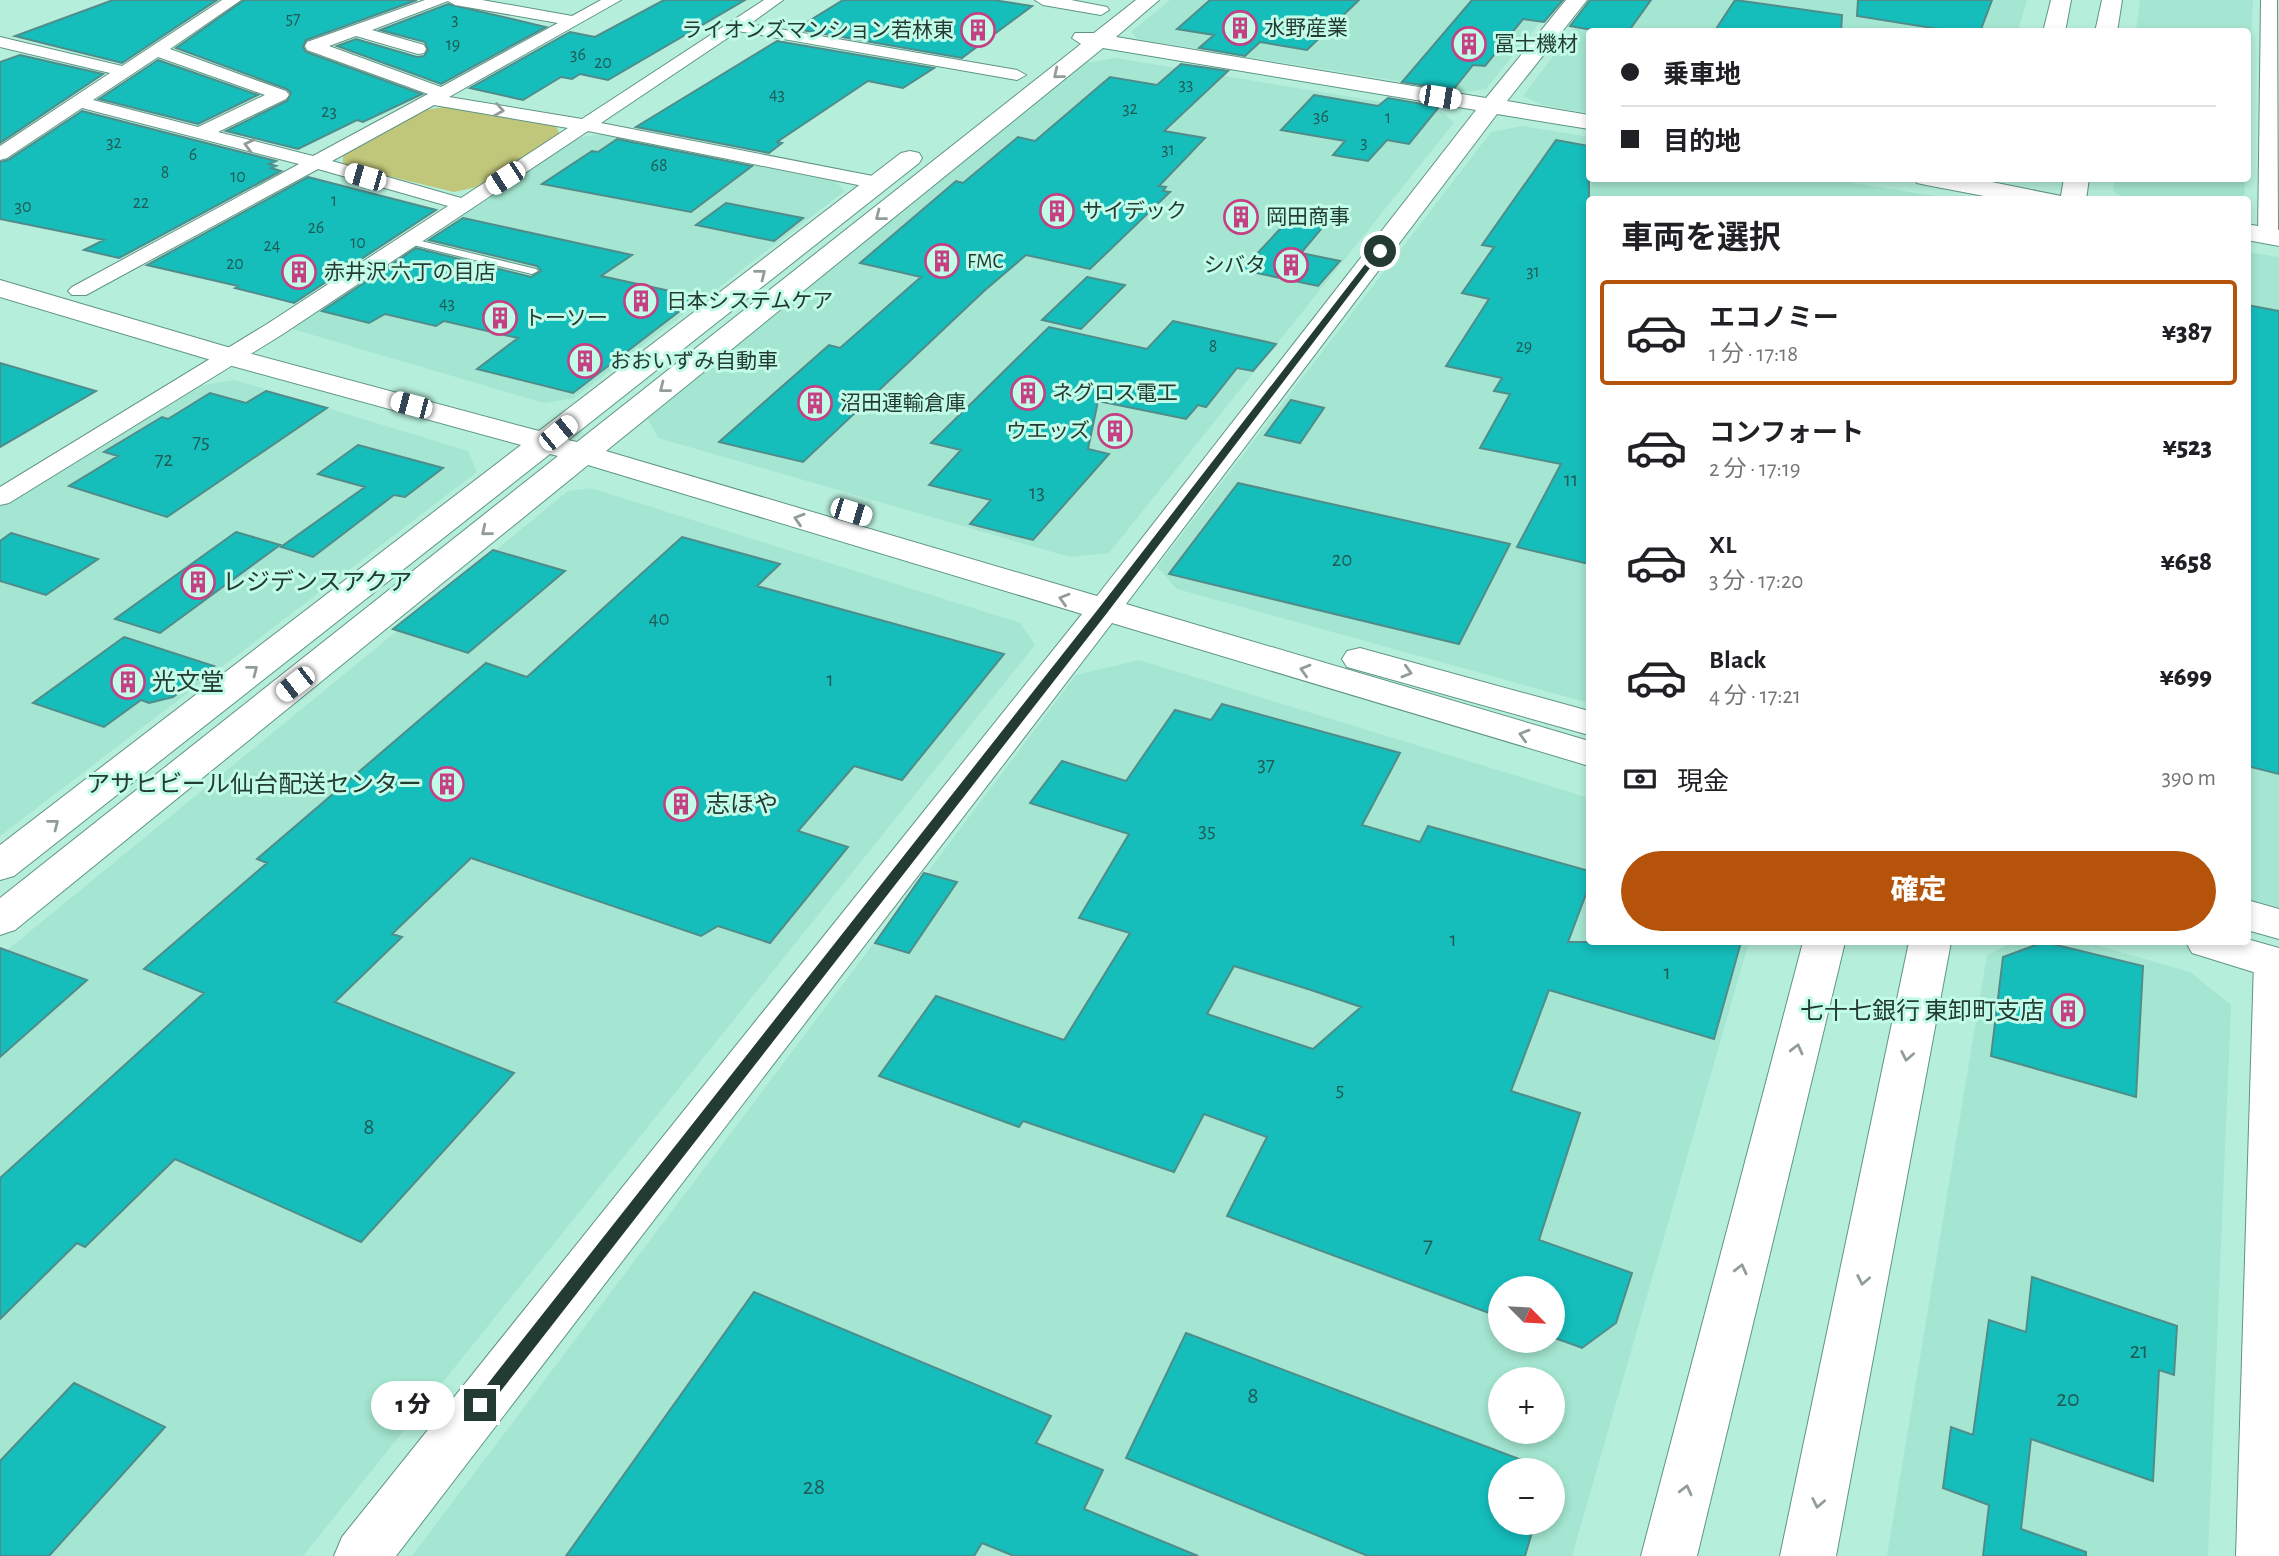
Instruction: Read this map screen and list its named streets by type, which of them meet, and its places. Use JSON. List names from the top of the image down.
{
  "places": {
    "building": [
      "水野産業",
      "ライオンズマンション若林東",
      "冨士機材",
      "サイデック",
      "岡田商事",
      "FMC",
      "シバタ",
      "赤井沢 六丁の目店",
      "日本システムケア",
      "トーソー",
      "おおいずみ自動車",
      "ネグロス電工",
      "沼田運輸倉庫",
      "ウエッズ",
      "レジデンスアクア",
      "光文堂",
      "アサヒビール仙台配送センター",
      "志ほや",
      "七十七銀行 東卸町支店"
    ]
  },
  "house_numbers": [
    "57",
    "3",
    "19",
    "36",
    "20",
    "33",
    "43",
    "32",
    "23",
    "36",
    "1",
    "32",
    "3",
    "31",
    "6",
    "68",
    "8",
    "10",
    "1",
    "22",
    "30",
    "26",
    "10",
    "24",
    "20",
    "31",
    "43",
    "8",
    "29",
    "75",
    "72",
    "11",
    "13",
    "20",
    "40",
    "1",
    "37",
    "35",
    "1",
    "1",
    "5",
    "8",
    "7",
    "21",
    "8",
    "20",
    "28"
  ],
  "north": "bottom right",
  "page": {
    "banner": ["乗車地", "目的地"],
    "heading": "車両を選択",
    "list": [
      {
        "name": "エコノミー",
        "note": "1 分 · 17:18",
        "value": "¥387"
      },
      {
        "name": "コンフォート",
        "note": "2 分 · 17:19",
        "value": "¥523"
      },
      {
        "name": "XL",
        "note": "3 分 · 17:20",
        "value": "¥658"
      },
      {
        "name": "Black",
        "note": "4 分 · 17:21",
        "value": "¥699"
      }
    ],
    "pay": ["現金", "390 m"],
    "buttons": "確定",
    "map_buttons": ["+", "−"],
    "bubble": "1 分"
  }
}
